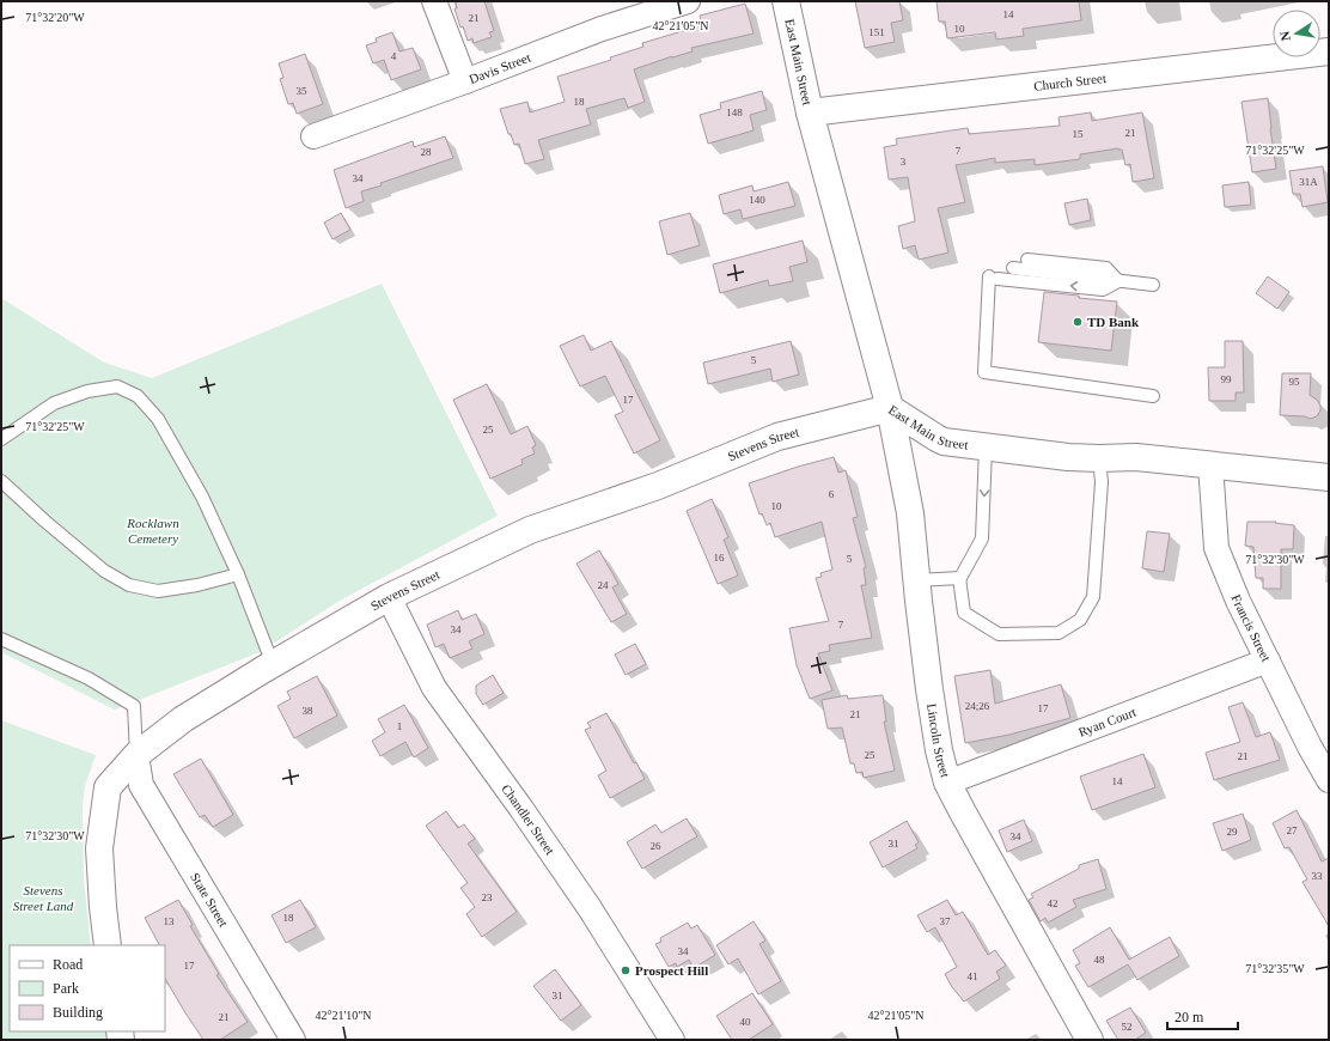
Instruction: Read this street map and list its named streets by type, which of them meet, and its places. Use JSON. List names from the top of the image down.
{
  "streets": {
    "street": [
      "East Main Street",
      "Davis Street",
      "Church Street",
      "Stevens Street",
      "Francis Street",
      "Ryan Court",
      "Lincoln Street",
      "Chandler Street",
      "State Street"
    ]
  },
  "crossings": [
    ["East Main Street", "Church Street"],
    ["East Main Street", "Stevens Street"],
    ["East Main Street", "Francis Street"],
    ["East Main Street", "Lincoln Street"],
    ["Stevens Street", "Lincoln Street"],
    ["Stevens Street", "Chandler Street"],
    ["Stevens Street", "State Street"],
    ["Francis Street", "Ryan Court"],
    ["Ryan Court", "Lincoln Street"]
  ],
  "parks": ["Rocklawn Cemetery", "Stevens Street Land"],
  "places": ["TD Bank", "Prospect Hill"],
  "house_numbers": [
    "14",
    "21",
    "10",
    "151",
    "4",
    "35",
    "18",
    "148",
    "21",
    "15",
    "7",
    "28",
    "3",
    "34",
    "31A",
    "140",
    "5",
    "99",
    "95",
    "17",
    "25",
    "6",
    "10",
    "16",
    "5",
    "24",
    "7",
    "34",
    "24;26",
    "17",
    "38",
    "21",
    "1",
    "25",
    "21",
    "14",
    "27",
    "29",
    "34",
    "31",
    "26",
    "33",
    "23",
    "42",
    "18",
    "13",
    "37",
    "34",
    "48",
    "17",
    "41",
    "31",
    "21",
    "40",
    "52"
  ],
  "legend": ["Road", "Park", "Building"],
  "scale_bar": "20 m",
  "north": "left",
  "coordinates": [
    "71°32'20\"W",
    "42°21'05\"N",
    "71°32'25\"W",
    "71°32'30\"W",
    "71°32'35\"W",
    "42°21'10\"N"
  ]
}
